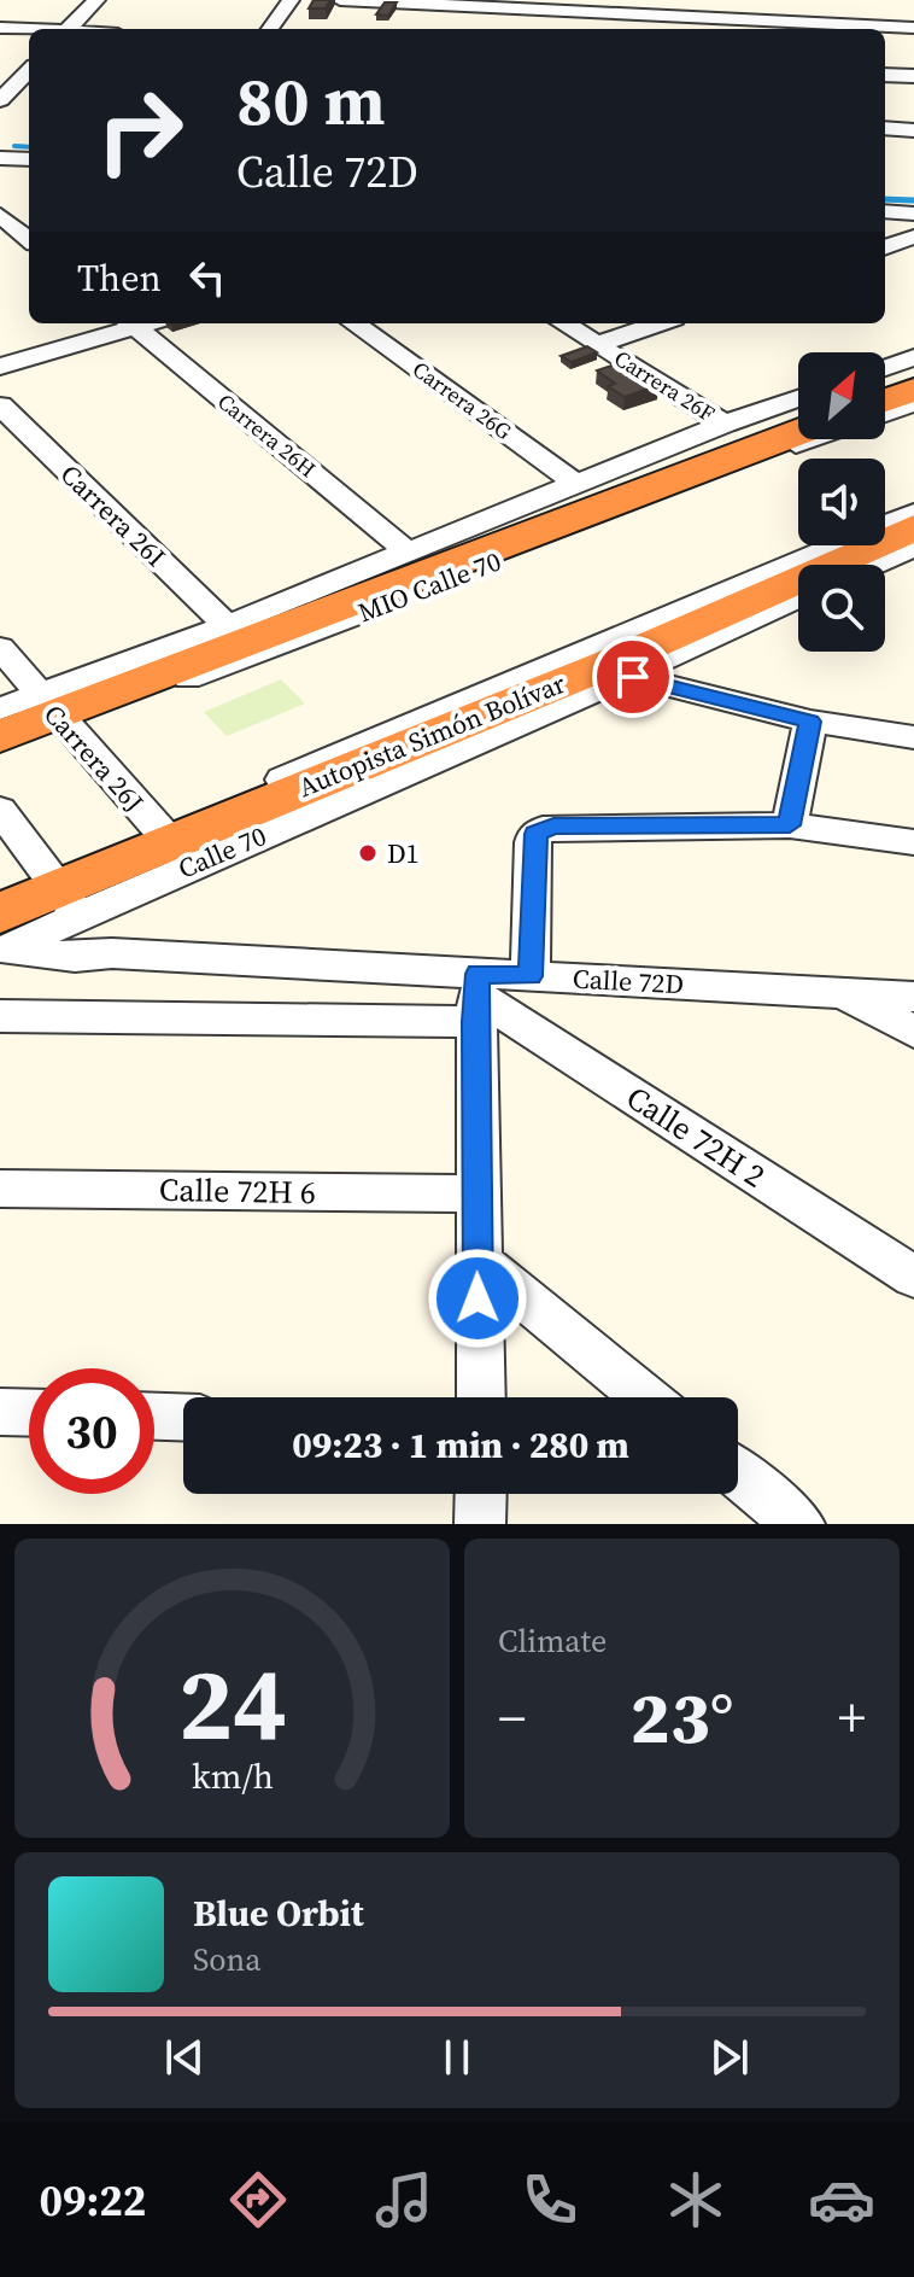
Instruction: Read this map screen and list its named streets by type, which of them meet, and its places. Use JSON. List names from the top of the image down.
{
  "streets": {
    "highway": ["Autopista Simón Bolívar"],
    "street": [
      "Carrera 26F",
      "Carrera 26G",
      "Carrera 26H",
      "Carrera 26I",
      "MIO Calle 70",
      "Carrera 26J",
      "Calle 70",
      "Calle 72D",
      "Calle 72H 2",
      "Calle 72H 6"
    ]
  },
  "crossings": [
    ["MIO Calle 70", "Carrera 26J"],
    ["Autopista Simón Bolívar", "Carrera 26J"],
    ["Autopista Simón Bolívar", "Calle 70"],
    ["Autopista Simón Bolívar", "Calle 72D"],
    ["Carrera 26J", "Calle 70"],
    ["Calle 72D", "Calle 72H 2"]
  ],
  "places": ["D1"],
  "north": "top right",
  "page": {
    "turn": ["80 m", "Calle 72D"],
    "then": "Then",
    "limit": "30",
    "trip": "09:23 · 1 min · 280 m",
    "tile": "Climate",
    "heat": ["−", "23°", "+"],
    "song": ["Blue Orbit", "Sona"],
    "tabs": "09:22",
    "gauge": ["24", "km/h"]
  }
}
